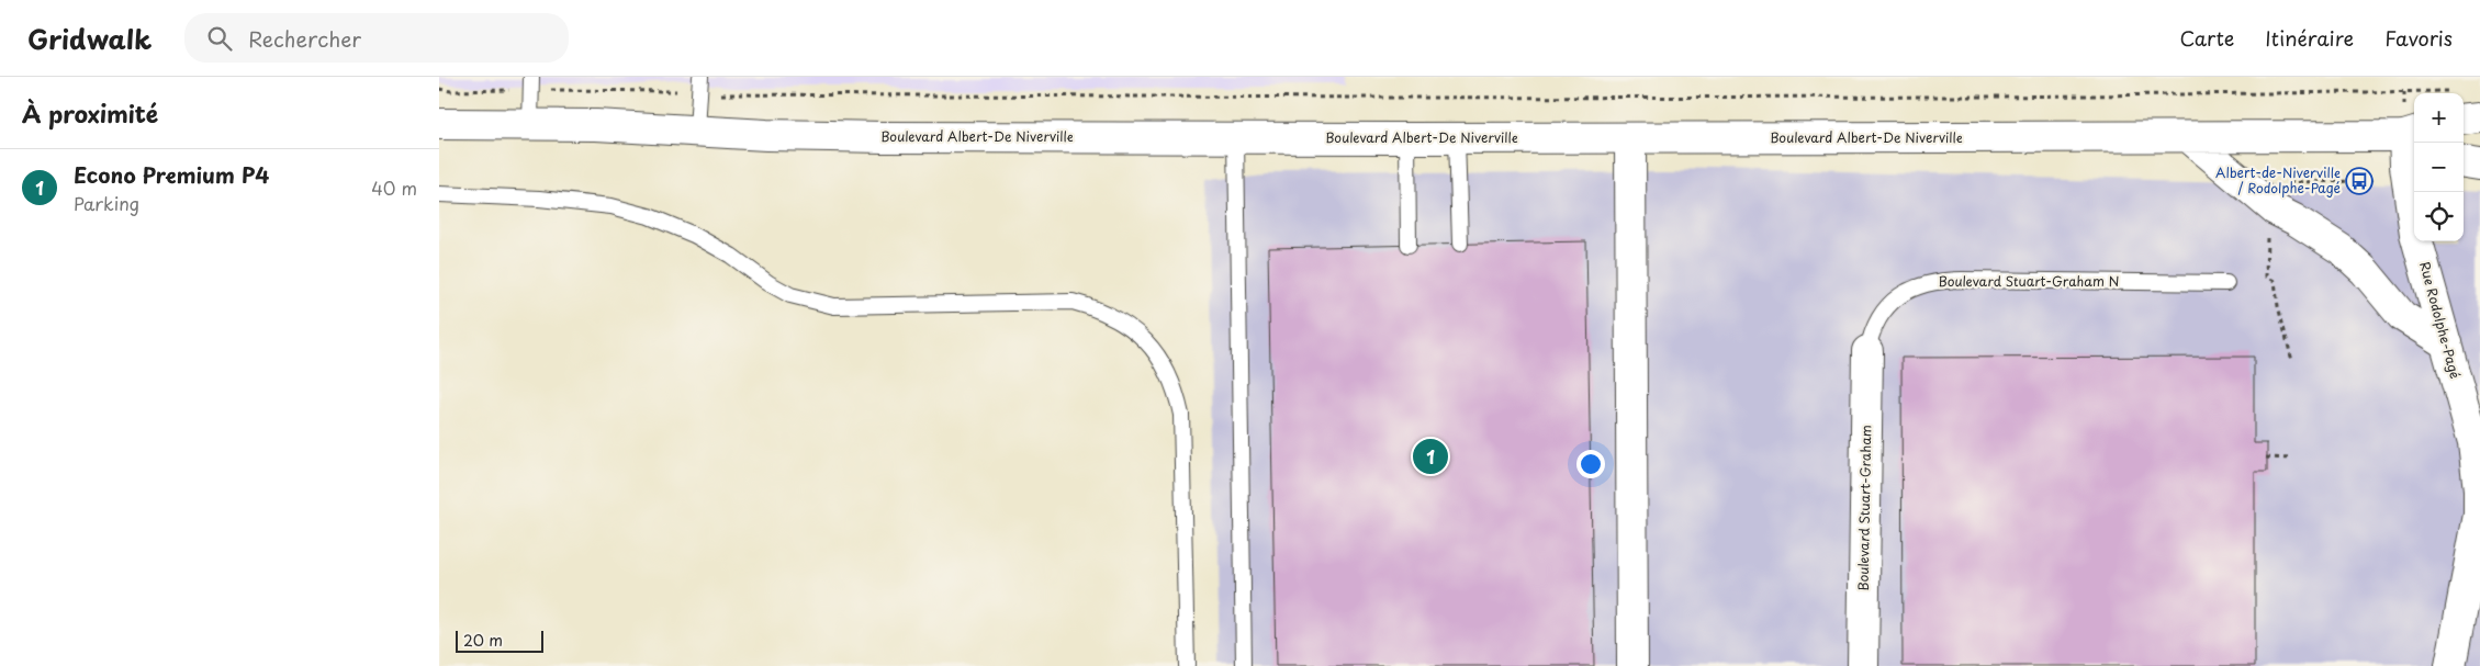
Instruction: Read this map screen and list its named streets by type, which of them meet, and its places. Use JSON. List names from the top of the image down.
{
  "streets": {
    "street": ["Boulevard Albert-De Niverville", "Rue Rodolphe-Pagé", "Boulevard Stuart-Graham"],
    "lane": ["Boulevard Stuart-Graham N"]
  },
  "crossings": [
    ["Boulevard Albert-De Niverville", "Rue Rodolphe-Pagé"],
    ["Boulevard Stuart-Graham N", "Boulevard Stuart-Graham"]
  ],
  "places": {
    "bus stop": ["Albert-de-Niverville / Rodolphe-Pagé"]
  },
  "scale_bar": "20 m",
  "page": {
    "header": "Gridwalk",
    "search": "Rechercher",
    "nav": ["Carte", "Itinéraire", "Favoris"],
    "heading": "À proximité",
    "map_buttons": ["+", "−"],
    "list": [
      {
        "mark": "1",
        "name": "Econo Premium P4",
        "note": "Parking",
        "value": "40 m"
      }
    ],
    "pins": "1",
    "scale": "20 m"
  }
}
